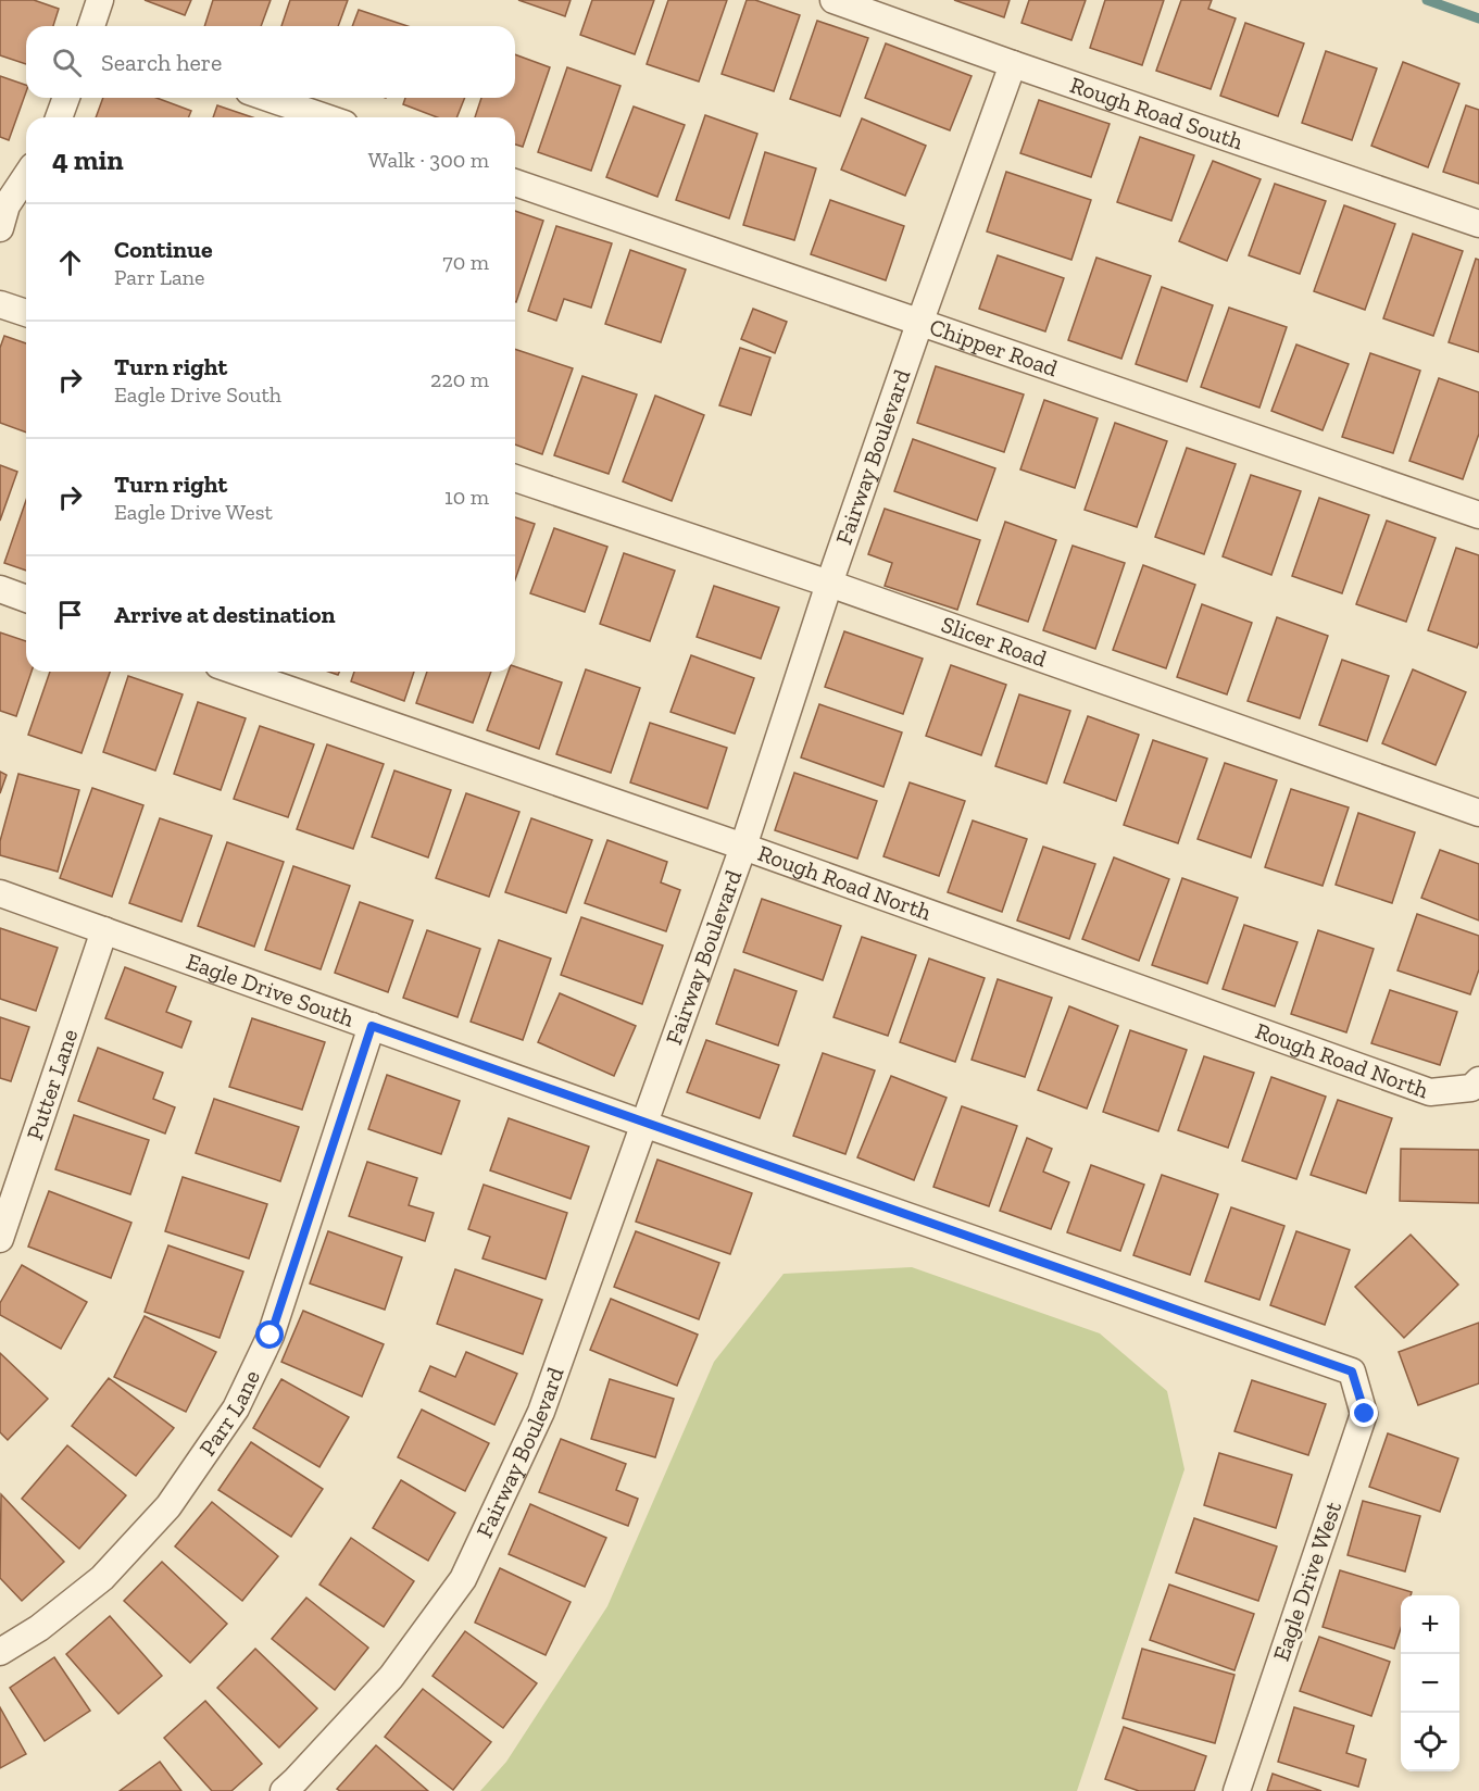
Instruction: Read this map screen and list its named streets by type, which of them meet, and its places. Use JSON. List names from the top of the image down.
{
  "streets": {
    "street": [
      "Rough Road South",
      "Chipper Road",
      "Fairway Boulevard",
      "Slicer Road",
      "Rough Road North",
      "Eagle Drive South",
      "Putter Lane",
      "Parr Lane",
      "Eagle Drive West"
    ]
  },
  "crossings": [
    ["Rough Road South", "Fairway Boulevard"],
    ["Chipper Road", "Fairway Boulevard"],
    ["Fairway Boulevard", "Slicer Road"],
    ["Fairway Boulevard", "Rough Road North"],
    ["Fairway Boulevard", "Eagle Drive South"],
    ["Eagle Drive South", "Putter Lane"],
    ["Eagle Drive South", "Parr Lane"],
    ["Eagle Drive South", "Eagle Drive West"]
  ],
  "page": {
    "search": "Search here",
    "heading": ["4 min", "Walk · 300 m"],
    "list": [
      ["Continue", "Parr Lane", "70 m"],
      ["Turn right", "Eagle Drive South", "220 m"],
      ["Turn right", "Eagle Drive West", "10 m"],
      "Arrive at destination"
    ],
    "map_buttons": ["+", "−"]
  }
}
